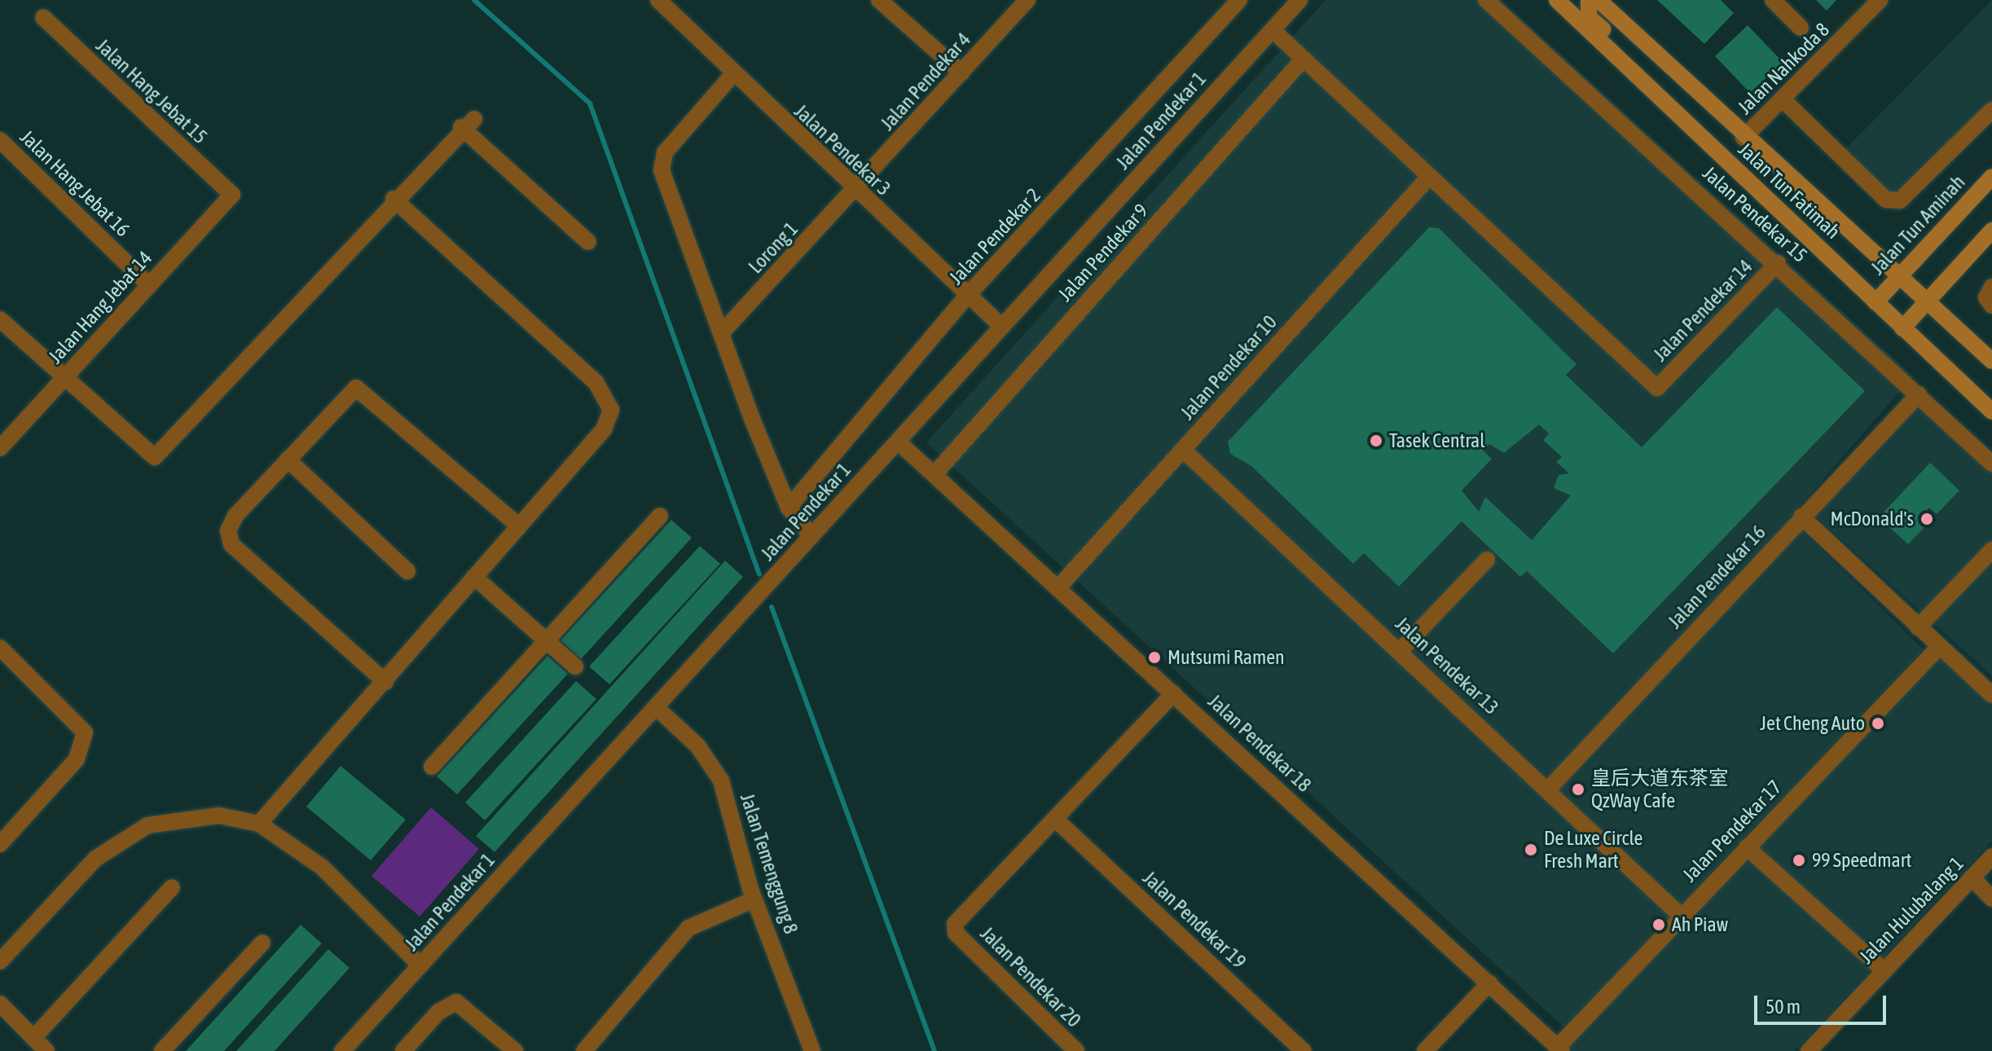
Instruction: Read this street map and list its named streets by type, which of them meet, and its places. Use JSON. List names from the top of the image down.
{
  "streets": {
    "main road": ["Jalan Tun Fatimah", "Jalan Tun Aminah"],
    "street": [
      "Jalan Nahkoda 8",
      "Jalan Pendekar 4",
      "Jalan Hang Jebat 15",
      "Jalan Pendekar 1",
      "Jalan Pendekar 3",
      "Jalan Hang Jebat 16",
      "Jalan Pendekar 15",
      "Jalan Pendekar 2",
      "Lorong 1",
      "Jalan Pendekar 9",
      "Jalan Hang Jebat 14",
      "Jalan Pendekar 14",
      "Jalan Pendekar 10",
      "Jalan Pendekar 16",
      "Jalan Pendekar 13",
      "Jalan Pendekar 18",
      "Jalan Pendekar 17",
      "Jalan Temenggung 8",
      "Jalan Hulubalang 1",
      "Jalan Pendekar 19",
      "Jalan Pendekar 20"
    ]
  },
  "crossings": [
    ["Jalan Nahkoda 8", "Jalan Tun Fatimah"],
    ["Jalan Pendekar 4", "Jalan Pendekar 3"],
    ["Jalan Pendekar 4", "Lorong 1"],
    ["Jalan Hang Jebat 15", "Jalan Hang Jebat 14"],
    ["Jalan Pendekar 1", "Jalan Pendekar 3"],
    ["Jalan Pendekar 1", "Jalan Pendekar 18"],
    ["Jalan Pendekar 1", "Jalan Temenggung 8"],
    ["Jalan Pendekar 3", "Jalan Pendekar 2"],
    ["Jalan Pendekar 3", "Lorong 1"],
    ["Jalan Hang Jebat 16", "Jalan Hang Jebat 14"],
    ["Jalan Tun Fatimah", "Jalan Tun Aminah"],
    ["Jalan Pendekar 15", "Jalan Pendekar 14"],
    ["Jalan Pendekar 15", "Jalan Pendekar 16"],
    ["Jalan Pendekar 9", "Jalan Pendekar 18"],
    ["Jalan Pendekar 14", "Jalan Pendekar 10"],
    ["Jalan Pendekar 10", "Jalan Pendekar 13"],
    ["Jalan Pendekar 10", "Jalan Pendekar 18"],
    ["Jalan Pendekar 16", "Jalan Pendekar 13"],
    ["Jalan Pendekar 13", "Jalan Pendekar 17"],
    ["Jalan Pendekar 18", "Jalan Pendekar 17"],
    ["Jalan Pendekar 19", "Jalan Pendekar 20"]
  ],
  "places": [
    "Tasek Central",
    "McDonald's",
    "Mutsumi Ramen",
    "Jet Cheng Auto",
    "皇后大道东茶室 QzWay Cafe",
    "De Luxe Circle Fresh Mart",
    "99 Speedmart",
    "Ah Piaw"
  ],
  "scale_bar": "50 m"
}
